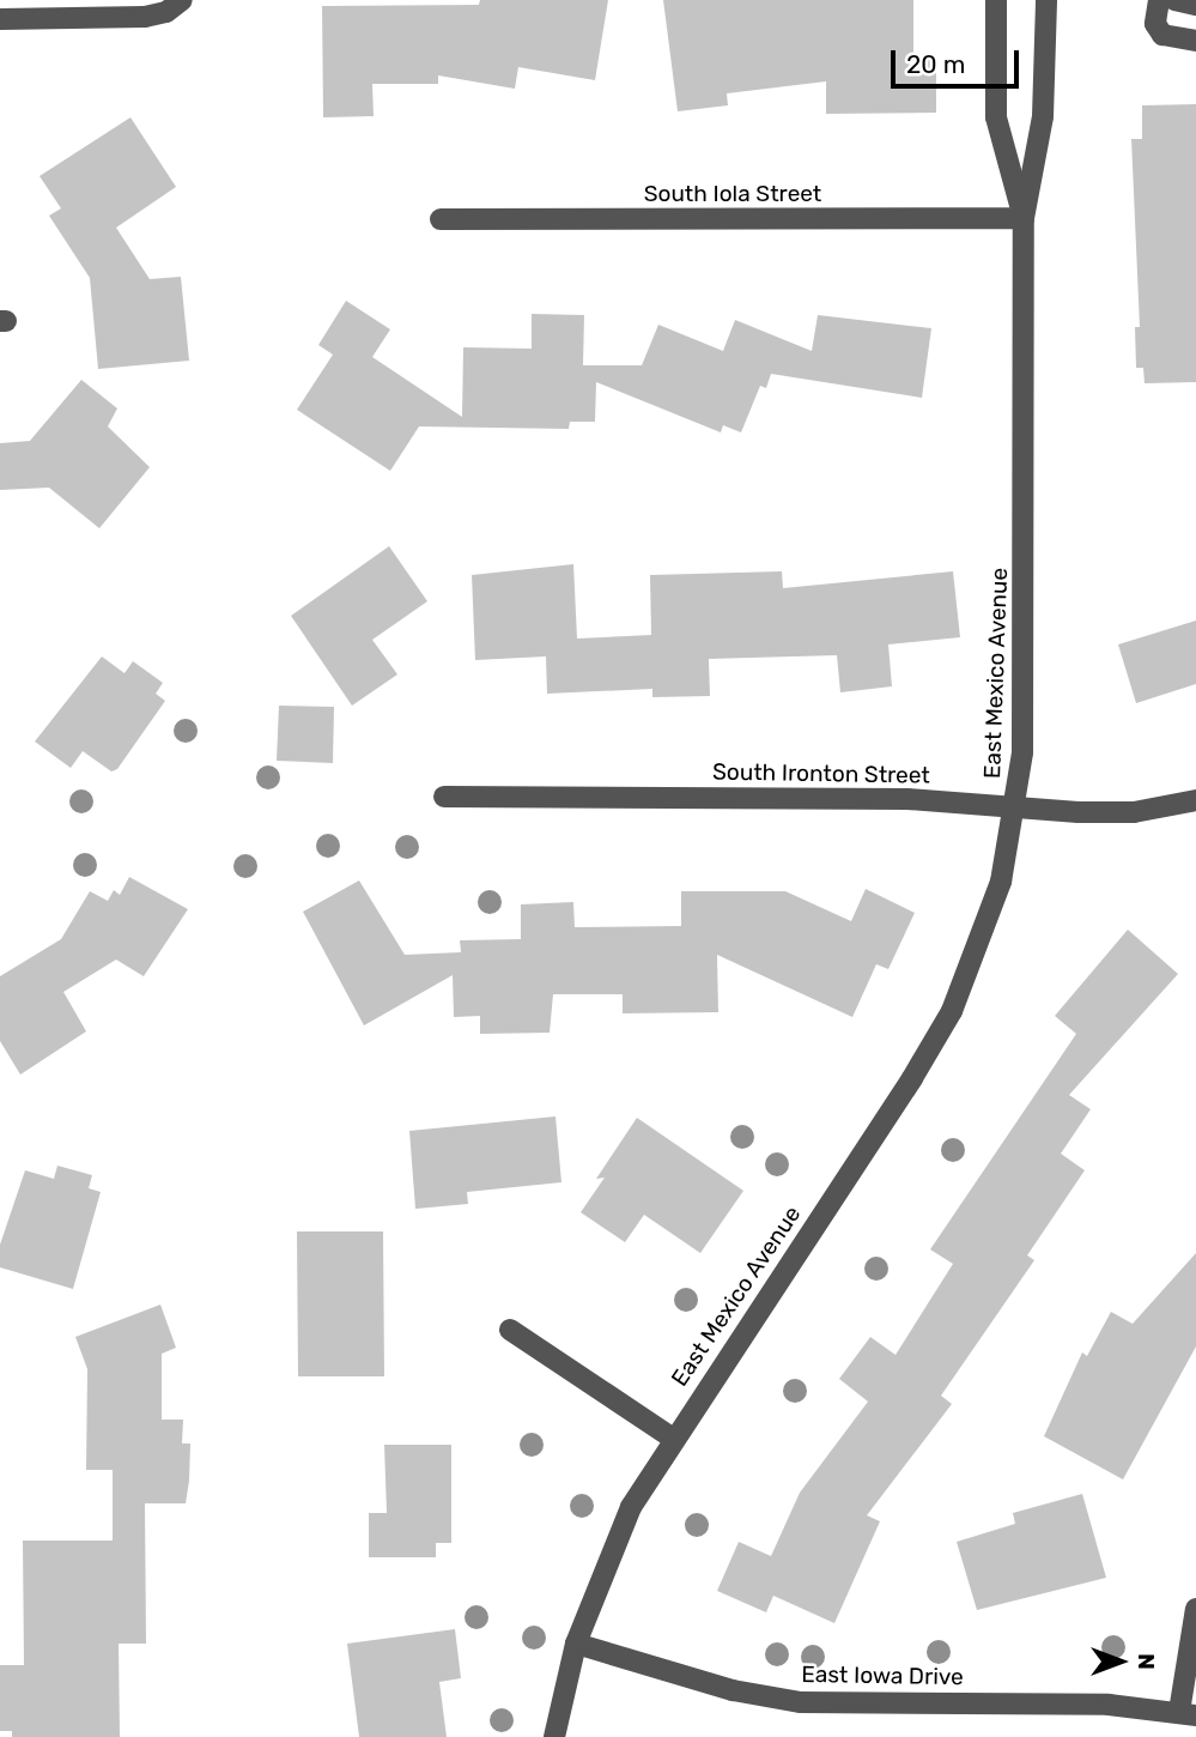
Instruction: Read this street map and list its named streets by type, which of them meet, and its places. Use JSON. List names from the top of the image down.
{
  "streets": {
    "street": [
      "South Iola Street",
      "East Mexico Avenue",
      "South Ironton Street",
      "East Iowa Drive"
    ]
  },
  "crossings": [
    ["South Iola Street", "East Mexico Avenue"],
    ["East Mexico Avenue", "South Ironton Street"],
    ["East Mexico Avenue", "East Iowa Drive"]
  ],
  "scale_bar": "20 m",
  "north": "right"
}
